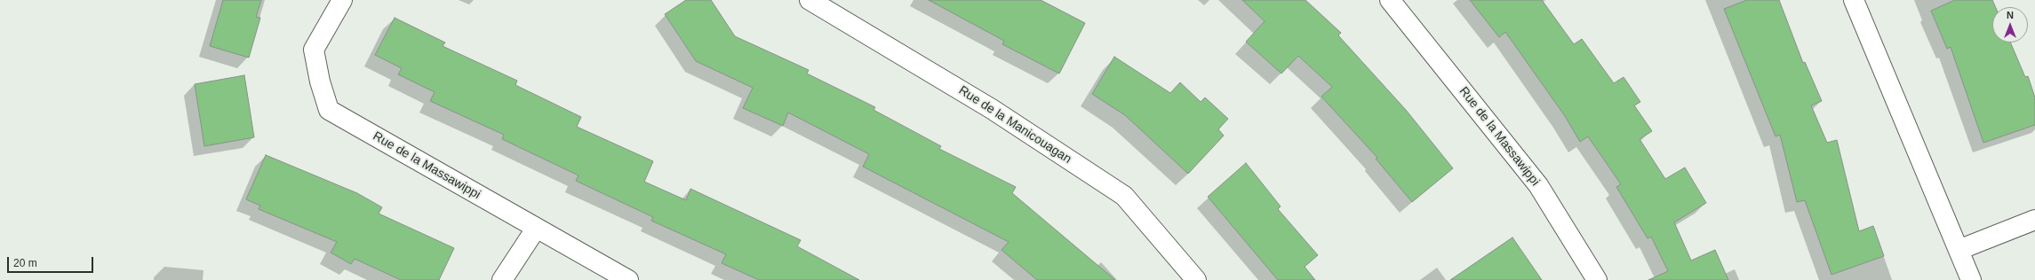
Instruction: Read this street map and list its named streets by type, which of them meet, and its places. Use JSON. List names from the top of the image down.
{
  "streets": {
    "street": ["Rue de la Manicouagan", "Rue de la Massawippi"]
  },
  "scale_bar": "20 m",
  "north": "top"
}
